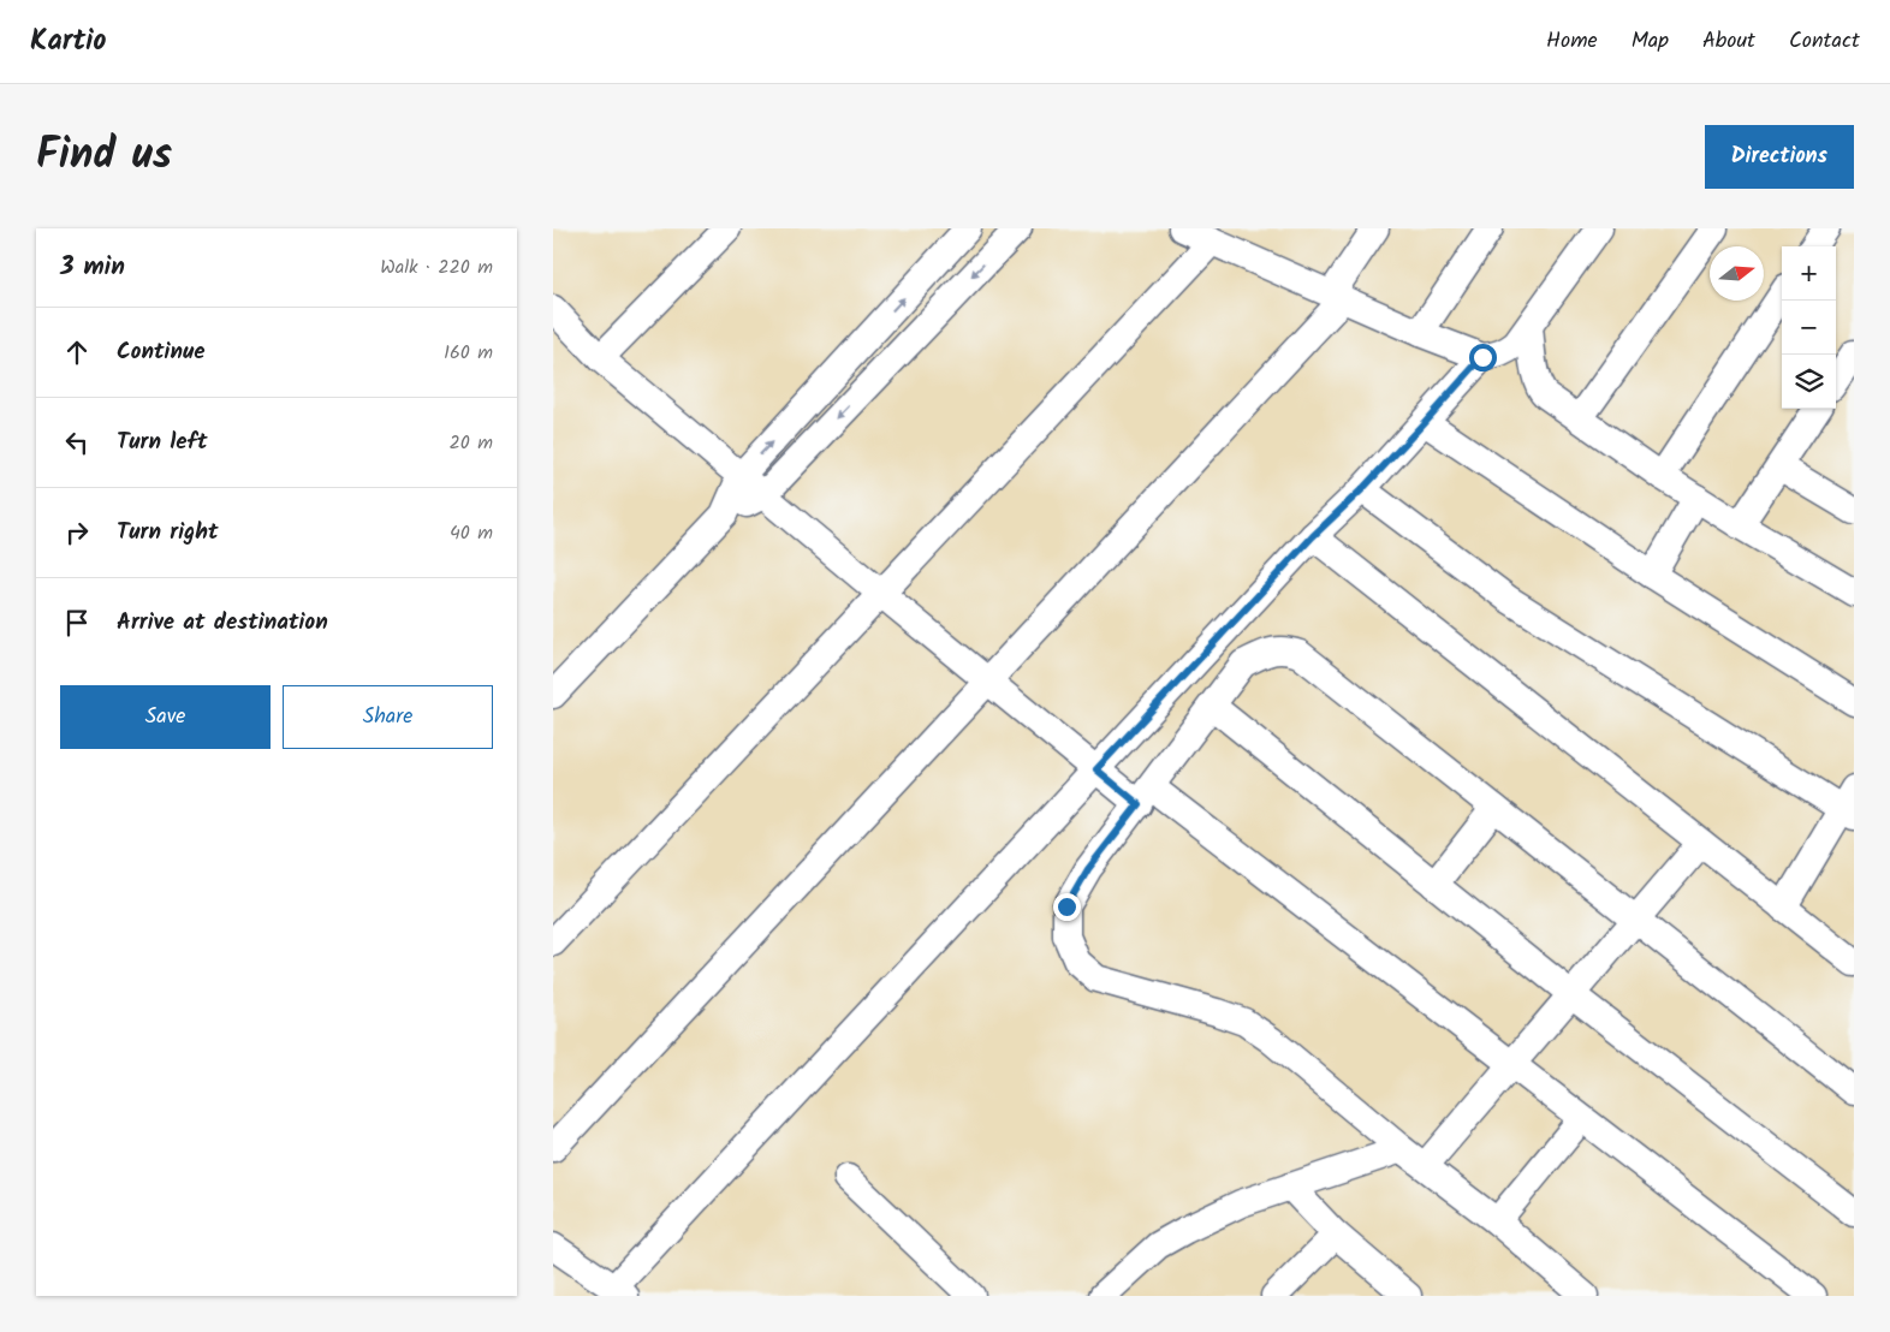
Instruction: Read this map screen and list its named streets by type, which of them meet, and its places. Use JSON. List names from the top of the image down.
{
  "north": "right",
  "page": {
    "header": "Kartio",
    "nav": [
      "Home",
      "Map",
      "About",
      "Contact"
    ],
    "title": "Find us",
    "buttons": [
      "Directions",
      ["Save", "Share"]
    ],
    "heading": ["3 min", "Walk · 220 m"],
    "map_buttons": ["+", "−"],
    "list": [
      ["Continue", "160 m"],
      ["Turn left", "20 m"],
      ["Turn right", "40 m"],
      "Arrive at destination"
    ]
  }
}
